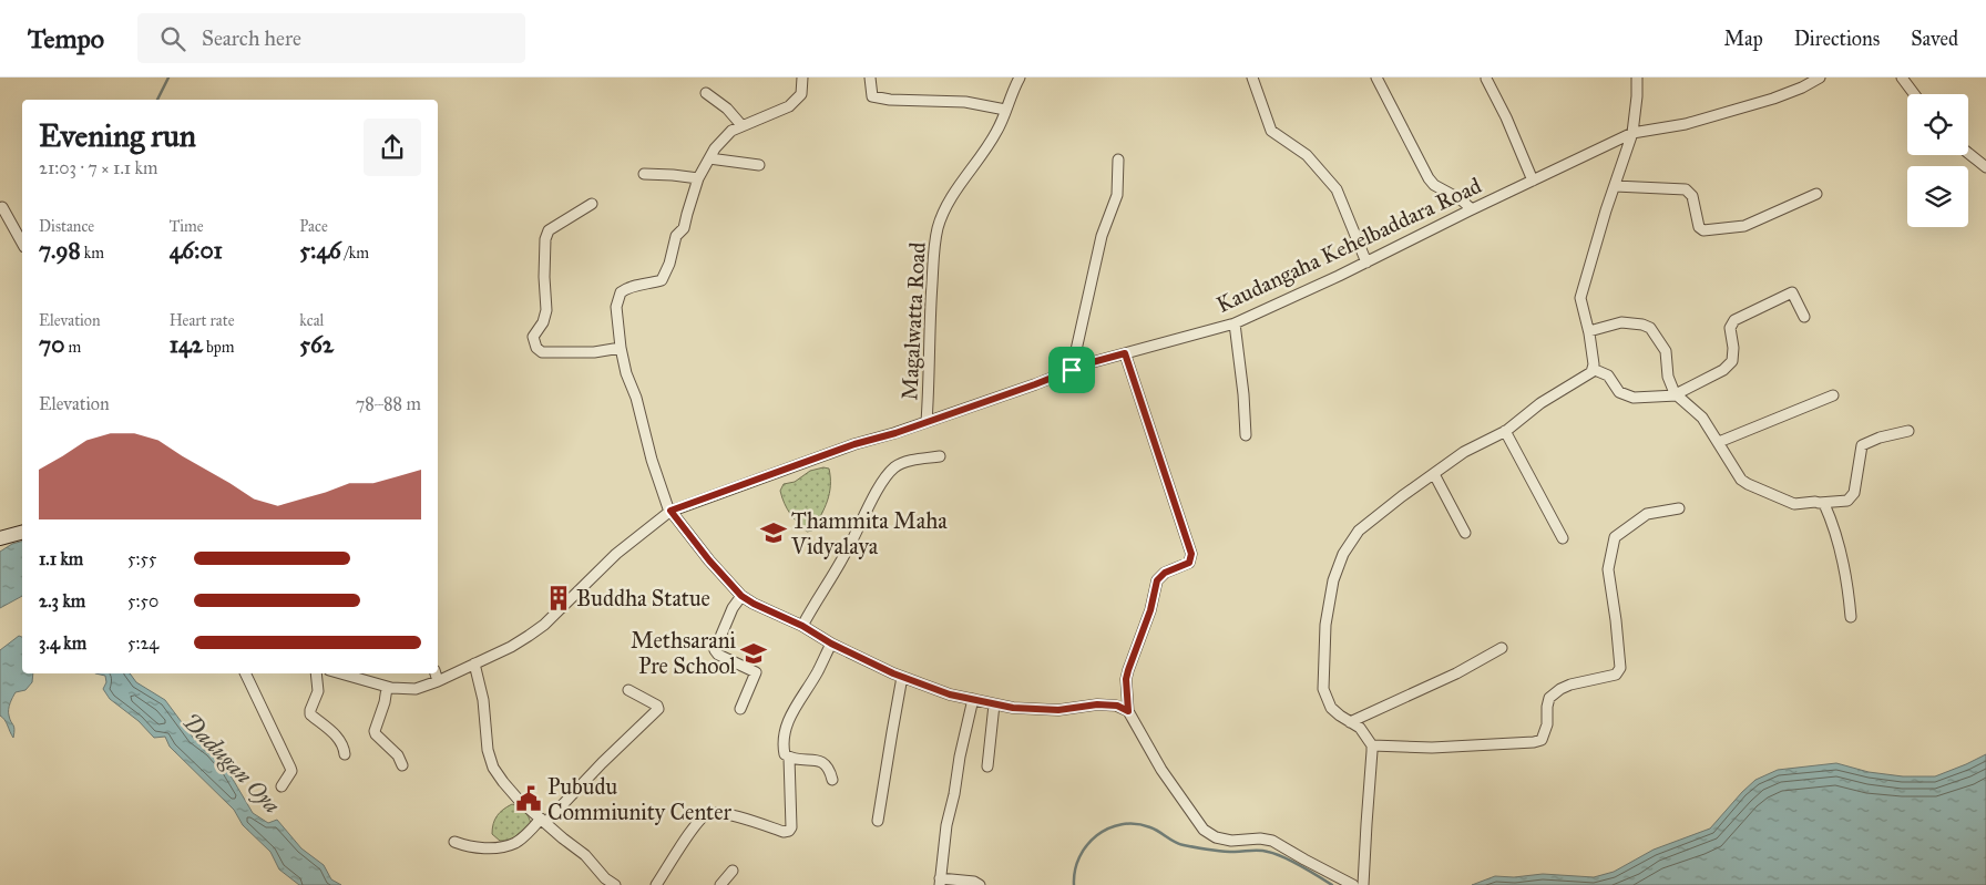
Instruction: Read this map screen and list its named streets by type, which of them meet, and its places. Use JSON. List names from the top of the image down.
{
  "streets": {
    "street": ["Kaudangaha Kehelbaddara Road", "Magalwatta Road"]
  },
  "crossings": [
    ["Kaudangaha Kehelbaddara Road", "Magalwatta Road"]
  ],
  "water": ["Dadugan Oya"],
  "places": {
    "school or university": ["Thammita Maha Vidyalaya", "Methsarani Pre School"],
    "building": ["Buddha Statue"],
    "public building": ["Pubudu Commiunity Center"]
  },
  "page": {
    "header": "Tempo",
    "search": "Search here",
    "nav": ["Map", "Directions", "Saved"],
    "heading": ["Evening run", "21:03 · 7 × 1.1 km"],
    "stats": [
      ["Distance", "7.98 km"],
      ["Time", "46:01"],
      ["Pace", "5:46 /km"],
      ["Elevation", "70 m"],
      ["Heart rate", "142 bpm"],
      ["kcal", "562"]
    ],
    "chart": ["Elevation", "78–88 m"],
    "list": [
      {
        "name": "1.1 km",
        "note": "5:55"
      },
      {
        "name": "2.3 km",
        "note": "5:50"
      },
      {
        "name": "3.4 km",
        "note": "5:24"
      }
    ]
  }
}
